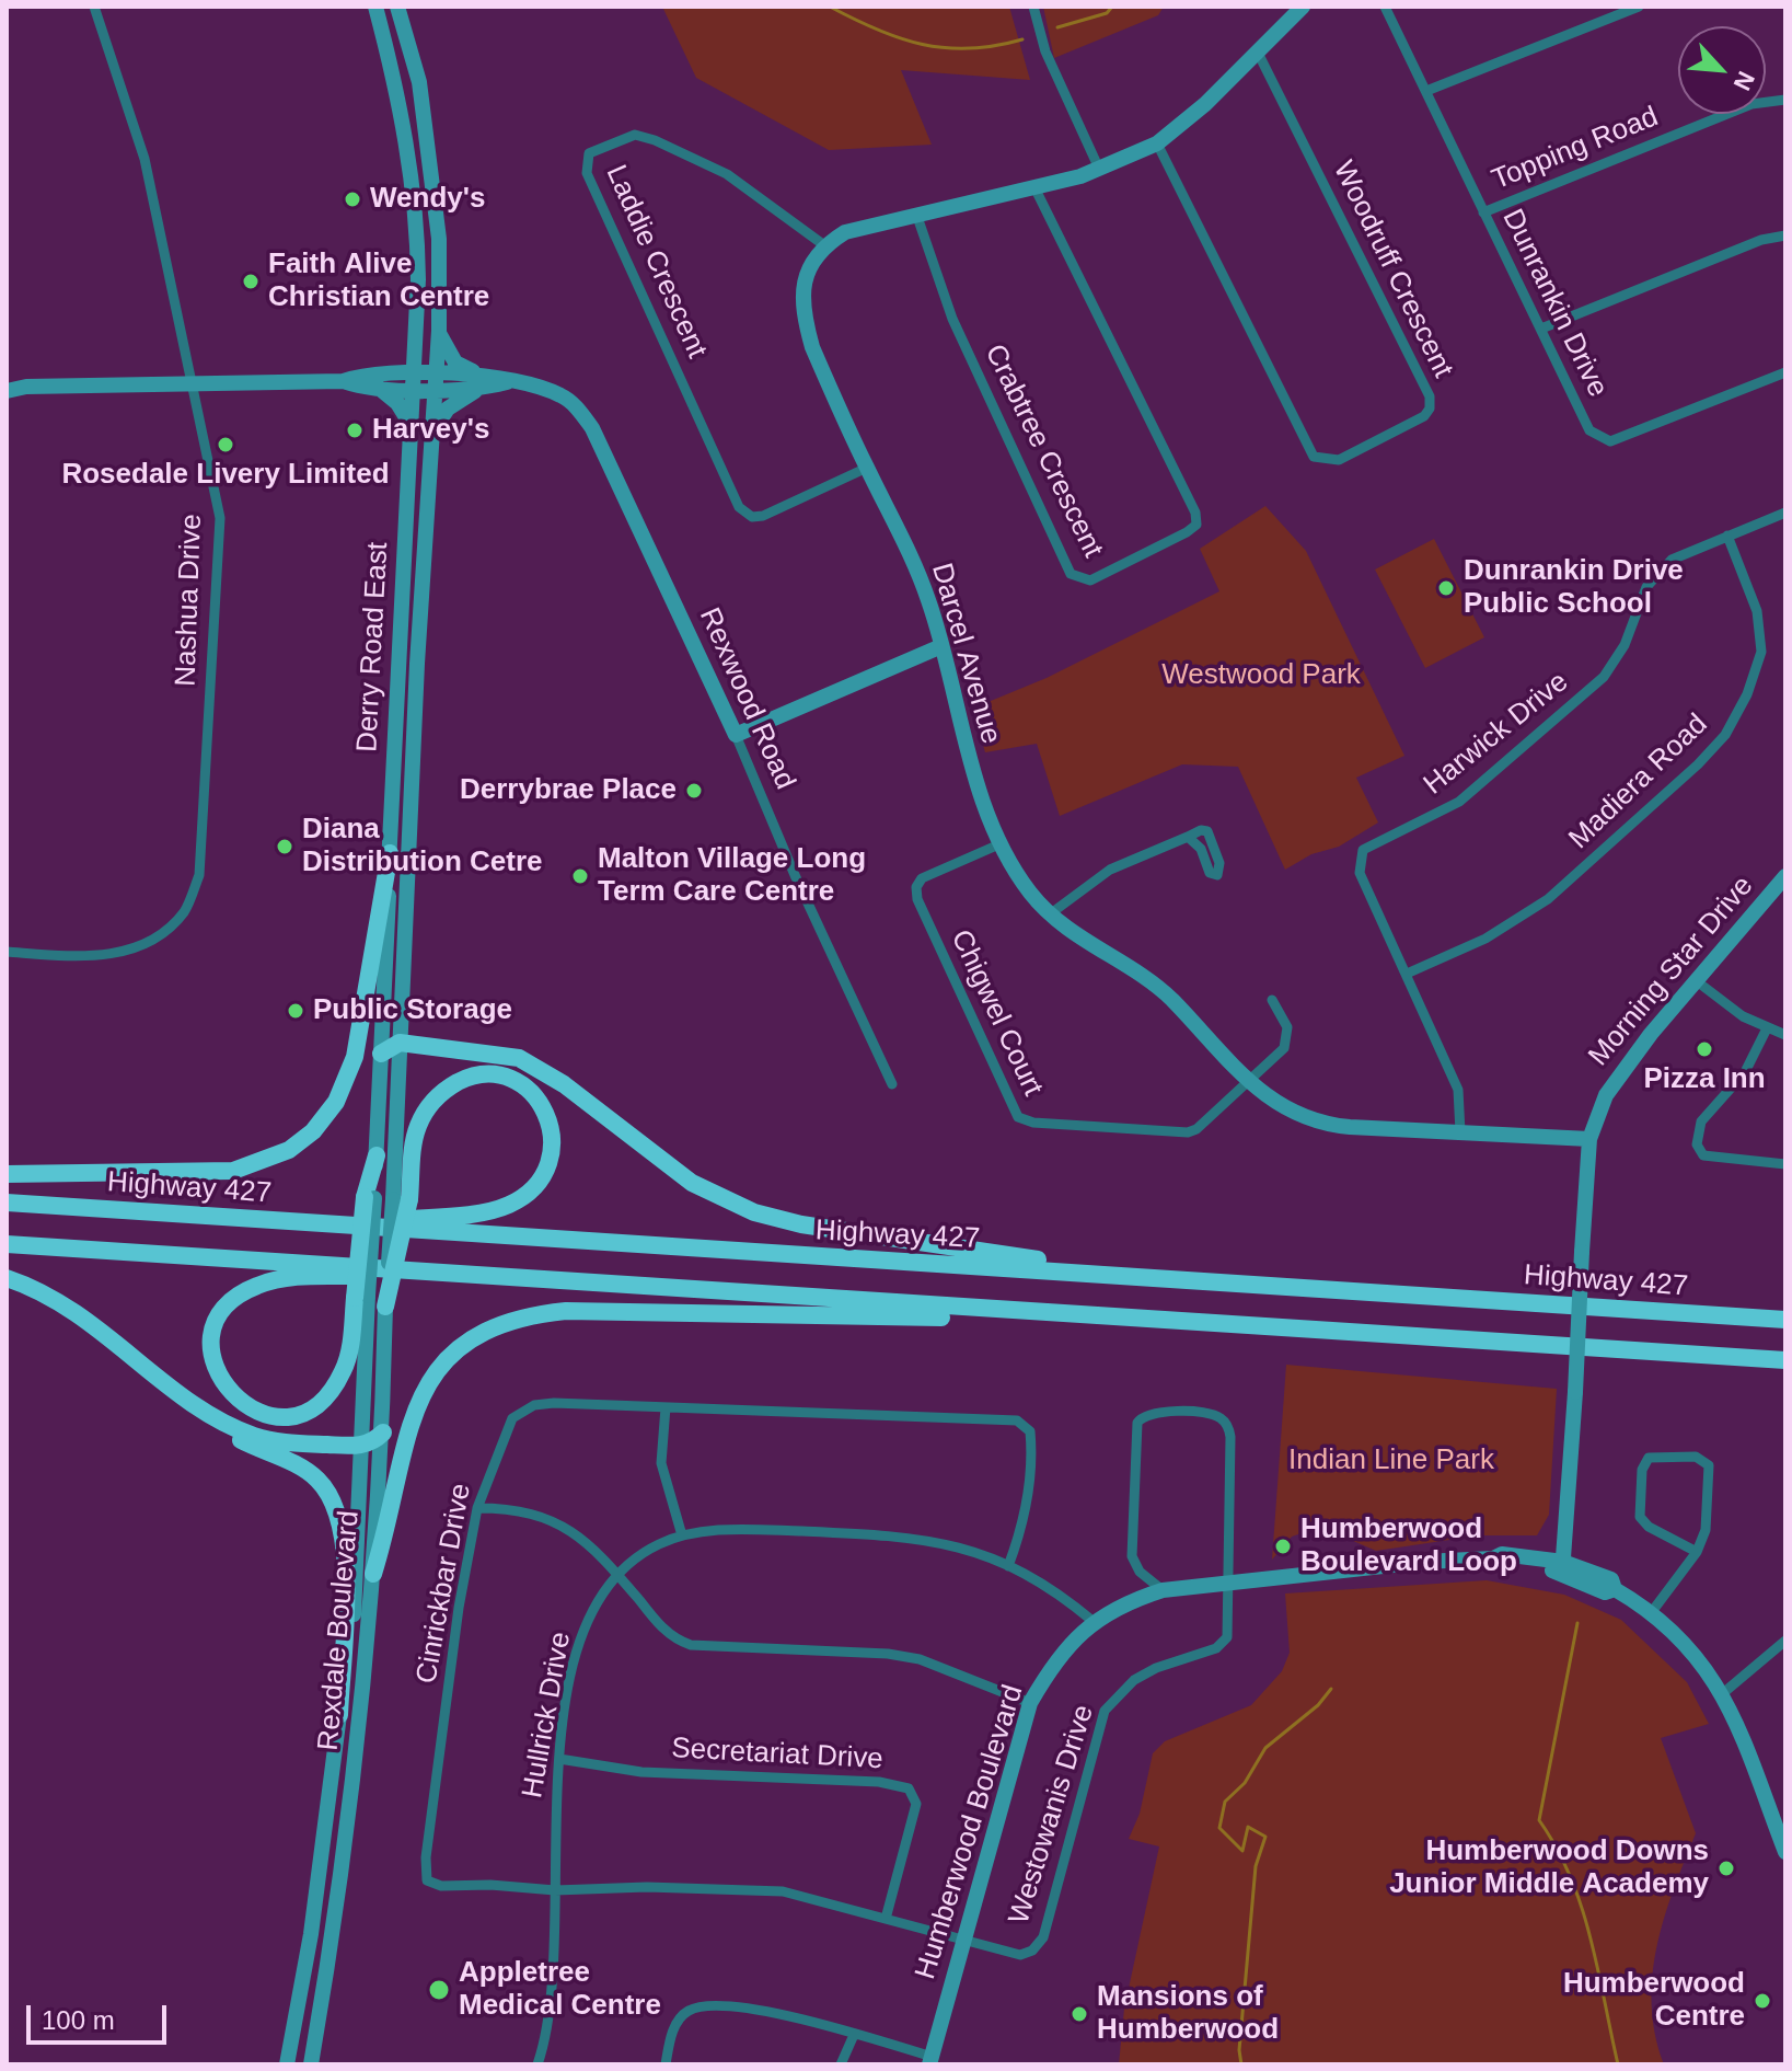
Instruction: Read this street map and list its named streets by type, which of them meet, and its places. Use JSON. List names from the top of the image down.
{
  "streets": {
    "highway": ["Highway 427"],
    "street": [
      "Topping Road",
      "Laddie Crescent",
      "Woodruff Crescent",
      "Dunrankin Drive",
      "Crabtree Crescent",
      "Nashua Drive",
      "Derry Road East",
      "Darcel Avenue",
      "Rexwood Road",
      "Harwick Drive",
      "Madiera Road",
      "Morning Star Drive",
      "Chigwel Court",
      "Cinrickbar Drive",
      "Rexdale Boulevard",
      "Hullrick Drive",
      "Secretariat Drive",
      "Westowanis Drive",
      "Humberwood Boulevard"
    ]
  },
  "crossings": [
    ["Topping Road", "Dunrankin Drive"],
    ["Laddie Crescent", "Darcel Avenue"],
    ["Nashua Drive", "Rexwood Road"],
    ["Derry Road East", "Rexwood Road"],
    ["Darcel Avenue", "Harwick Drive"],
    ["Darcel Avenue", "Morning Star Drive"],
    ["Darcel Avenue", "Chigwel Court"],
    ["Harwick Drive", "Madiera Road"],
    ["Morning Star Drive", "Humberwood Boulevard"],
    ["Cinrickbar Drive", "Hullrick Drive"],
    ["Cinrickbar Drive", "Secretariat Drive"],
    ["Cinrickbar Drive", "Westowanis Drive"],
    ["Cinrickbar Drive", "Humberwood Boulevard"],
    ["Hullrick Drive", "Secretariat Drive"],
    ["Hullrick Drive", "Humberwood Boulevard"],
    ["Westowanis Drive", "Humberwood Boulevard"]
  ],
  "parks": ["Westwood Park", "Indian Line Park"],
  "places": [
    "Wendy's",
    "Faith Alive Christian Centre",
    "Harvey's",
    "Rosedale Livery Limited",
    "Dunrankin Drive Public School",
    "Derrybrae Place",
    "Diana Distribution Cetre",
    "Malton Village Long Term Care Centre",
    "Public Storage",
    "Pizza Inn",
    "Humberwood Boulevard Loop",
    "Humberwood Downs Junior Middle Academy",
    "Appletree Medical Centre",
    "Humberwood Centre",
    "Mansions of Humberwood"
  ],
  "scale_bar": "100 m",
  "north": "bottom right"
}
